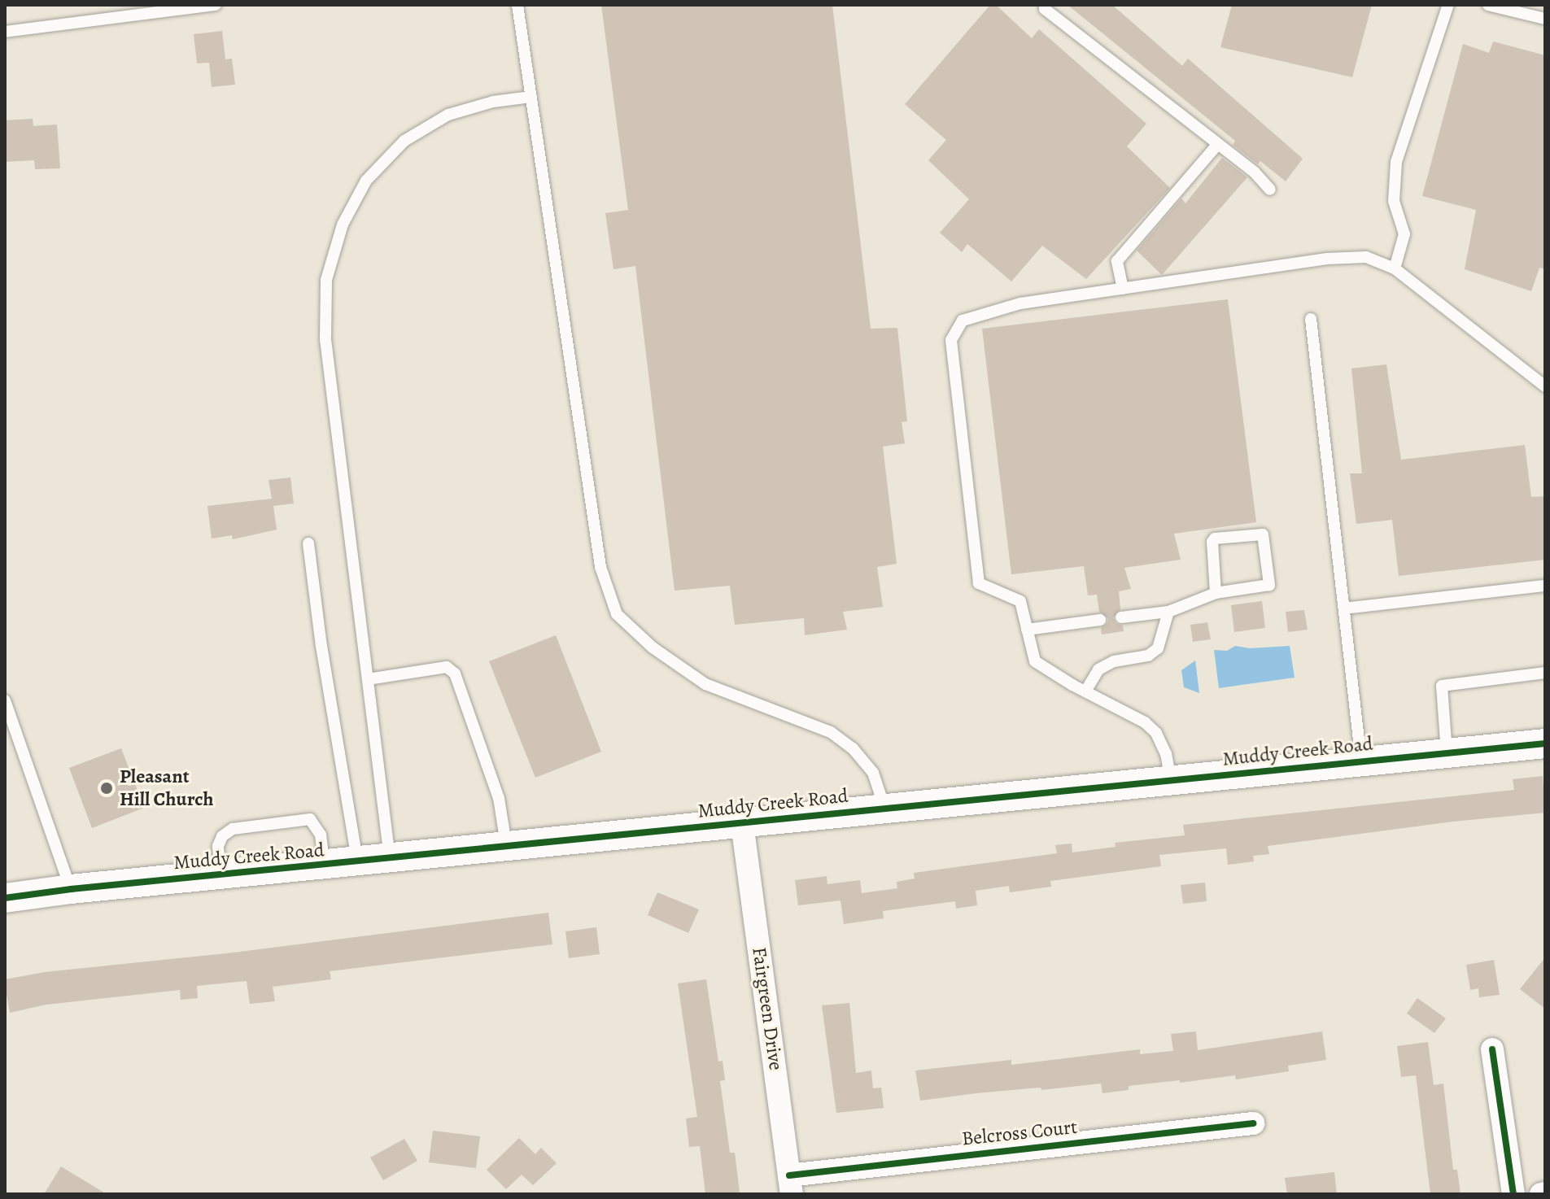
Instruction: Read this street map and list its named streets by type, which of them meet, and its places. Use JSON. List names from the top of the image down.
{
  "streets": {
    "street": ["Muddy Creek Road", "Fairgreen Drive", "Belcross Court"]
  },
  "crossings": [
    ["Muddy Creek Road", "Fairgreen Drive"],
    ["Fairgreen Drive", "Belcross Court"]
  ],
  "places": ["Pleasant Hill Church"]
}
